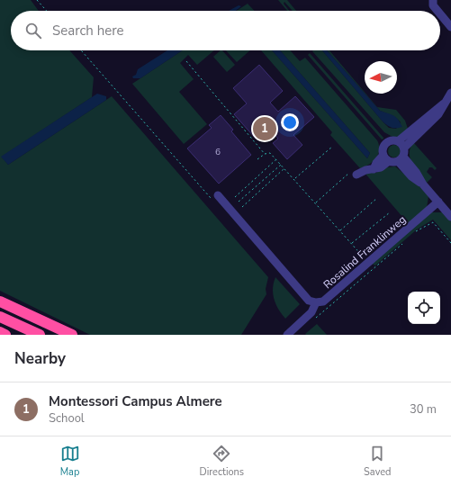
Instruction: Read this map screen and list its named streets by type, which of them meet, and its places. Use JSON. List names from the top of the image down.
{
  "streets": {
    "street": ["Rosalind Franklinweg"]
  },
  "house_numbers": ["6"],
  "north": "left",
  "page": {
    "search": "Search here",
    "pins": "1",
    "heading": "Nearby",
    "list": [
      {
        "mark": "1",
        "name": "Montessori Campus Almere",
        "note": "School",
        "value": "30 m"
      }
    ],
    "nav": ["Map", "Directions", "Saved"]
  }
}
